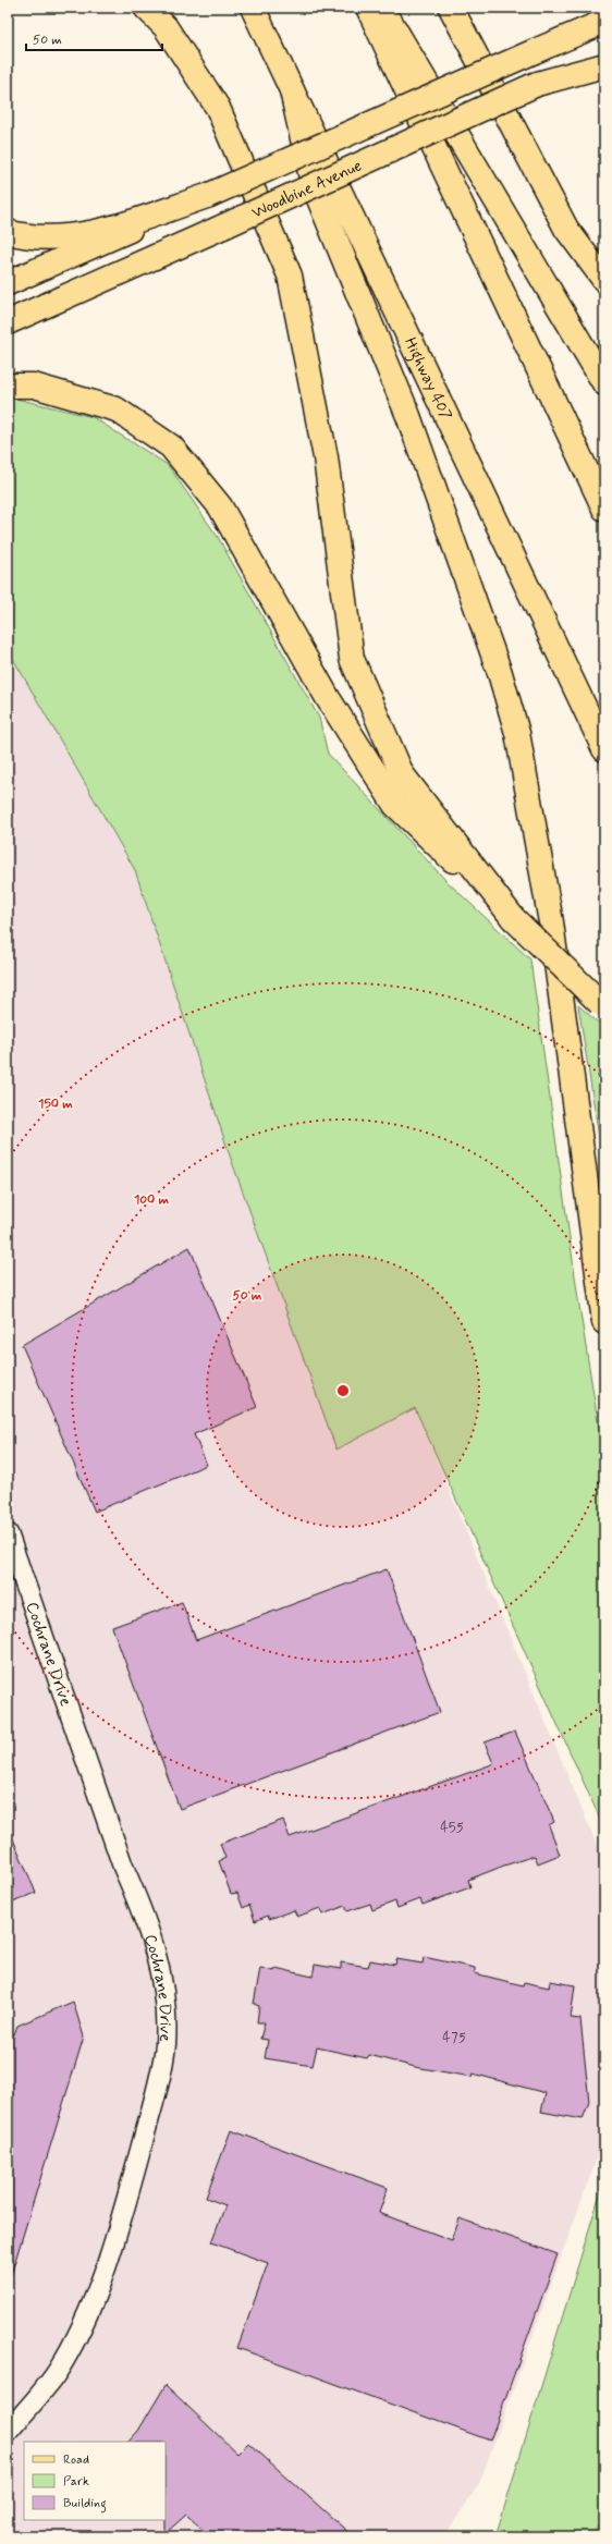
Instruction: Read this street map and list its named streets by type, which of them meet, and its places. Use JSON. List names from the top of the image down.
{
  "streets": {
    "main road": ["Woodbine Avenue", "Highway 407"],
    "street": ["Cochrane Drive"]
  },
  "house_numbers": ["455", "475"],
  "legend": ["Road", "Park", "Building"],
  "scale_bar": "50 m",
  "rings": ["150 m", "100 m", "50 m"]
}
